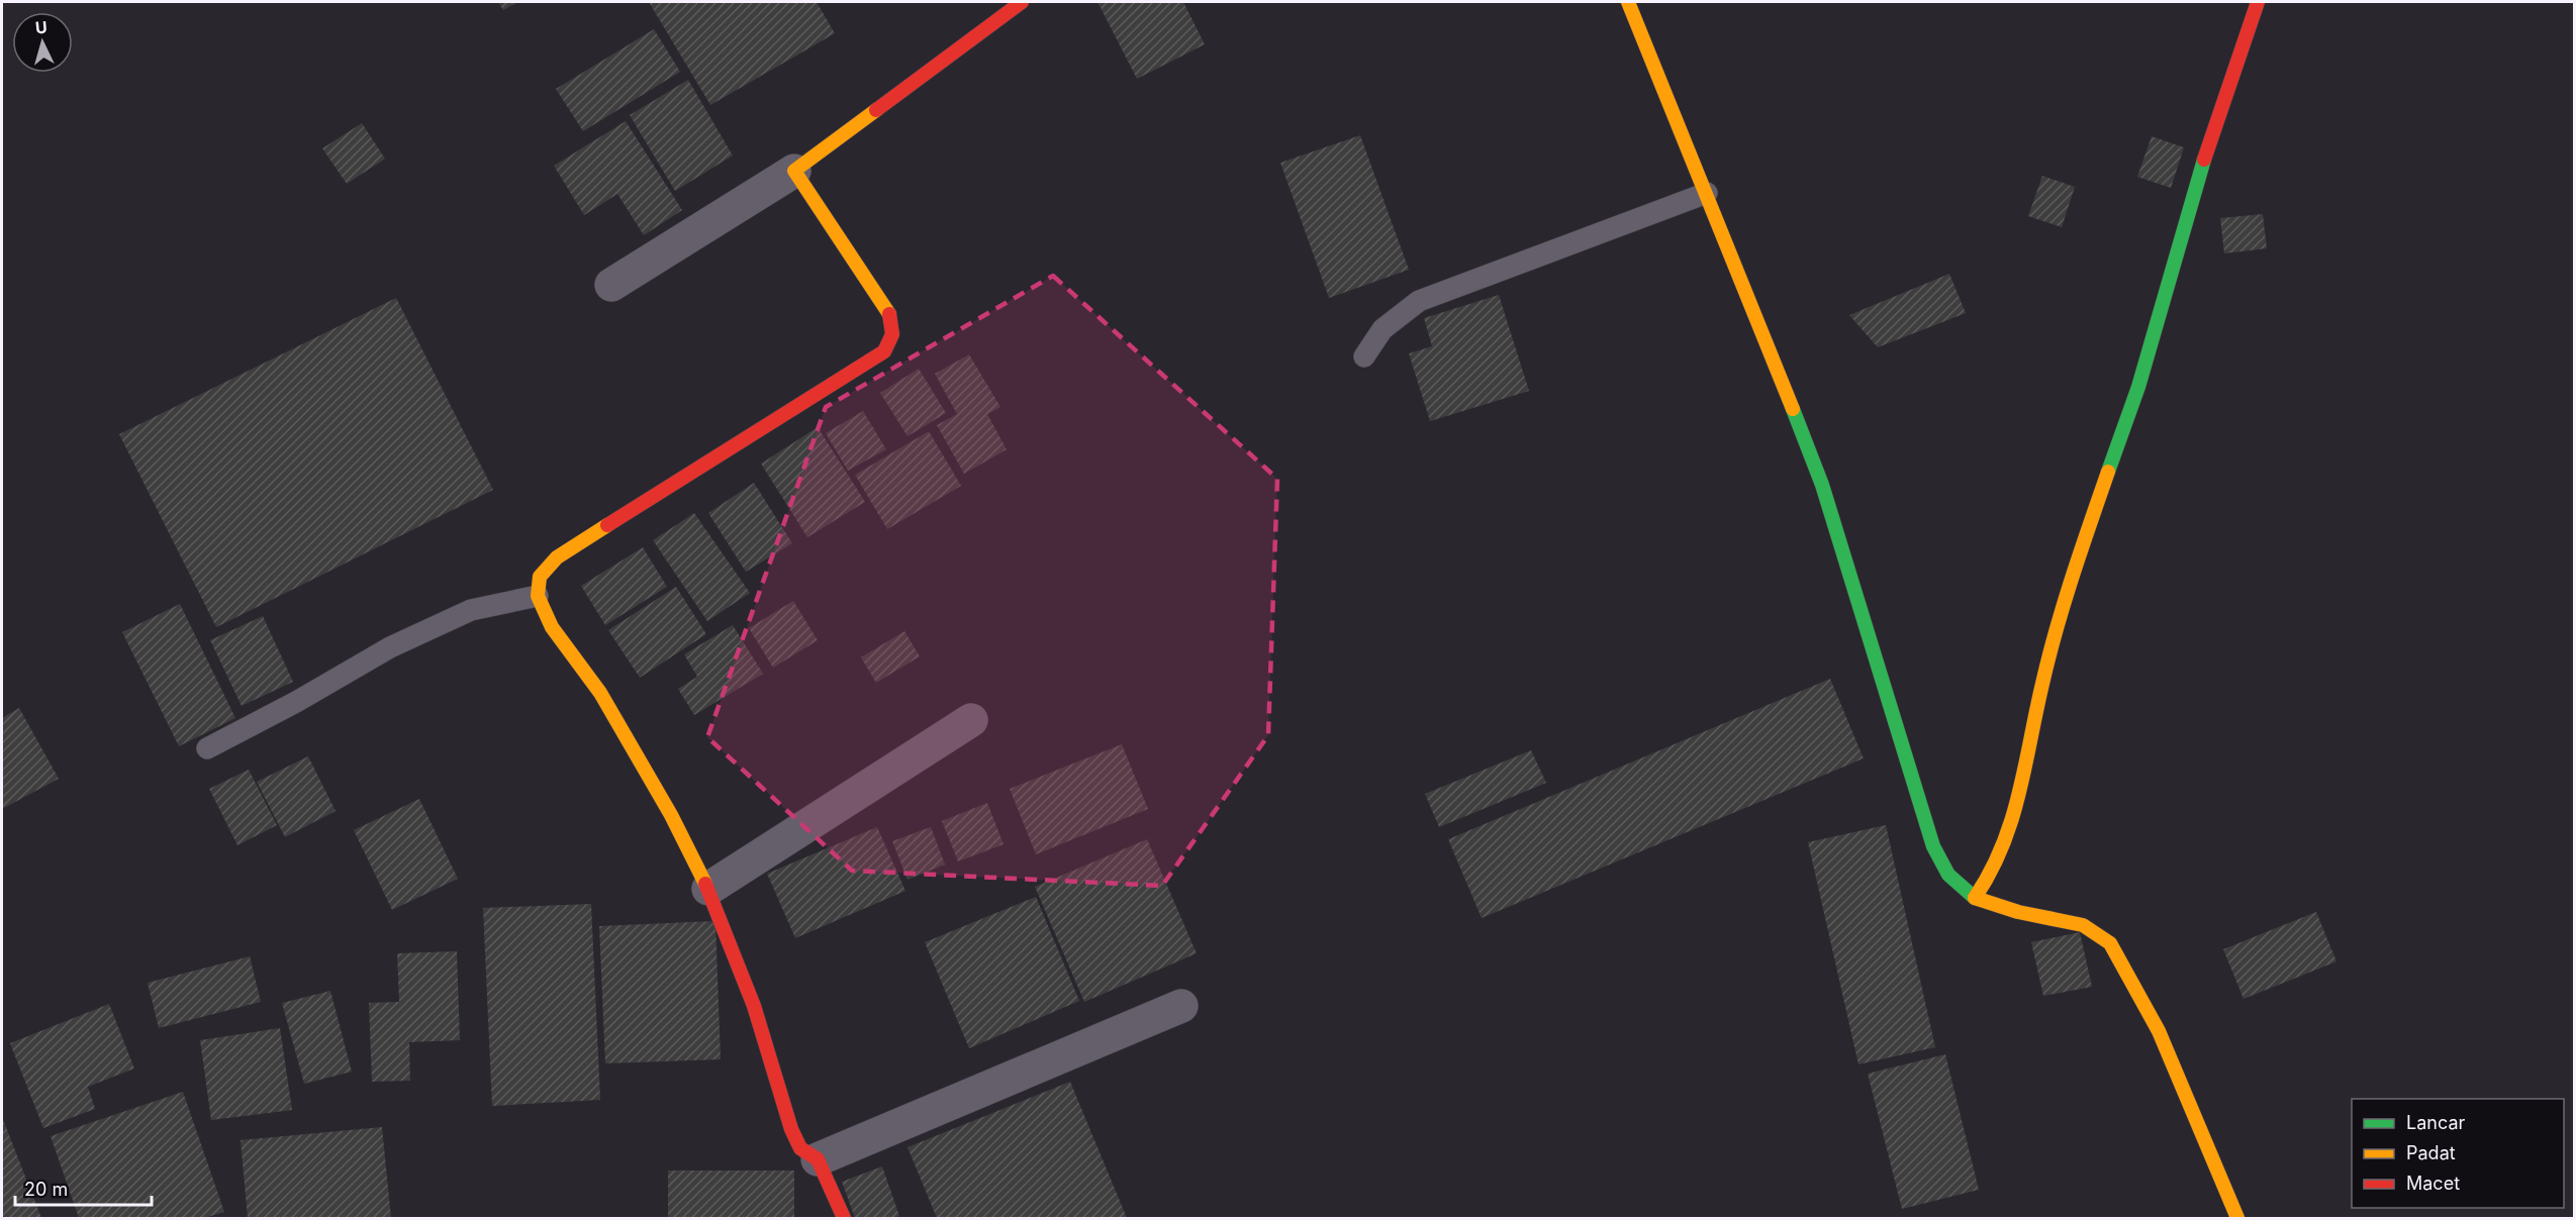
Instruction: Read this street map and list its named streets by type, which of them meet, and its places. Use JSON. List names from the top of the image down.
{
  "legend": ["Lancar", "Padat", "Macet"],
  "scale_bar": "20 m",
  "north": "top"
}
